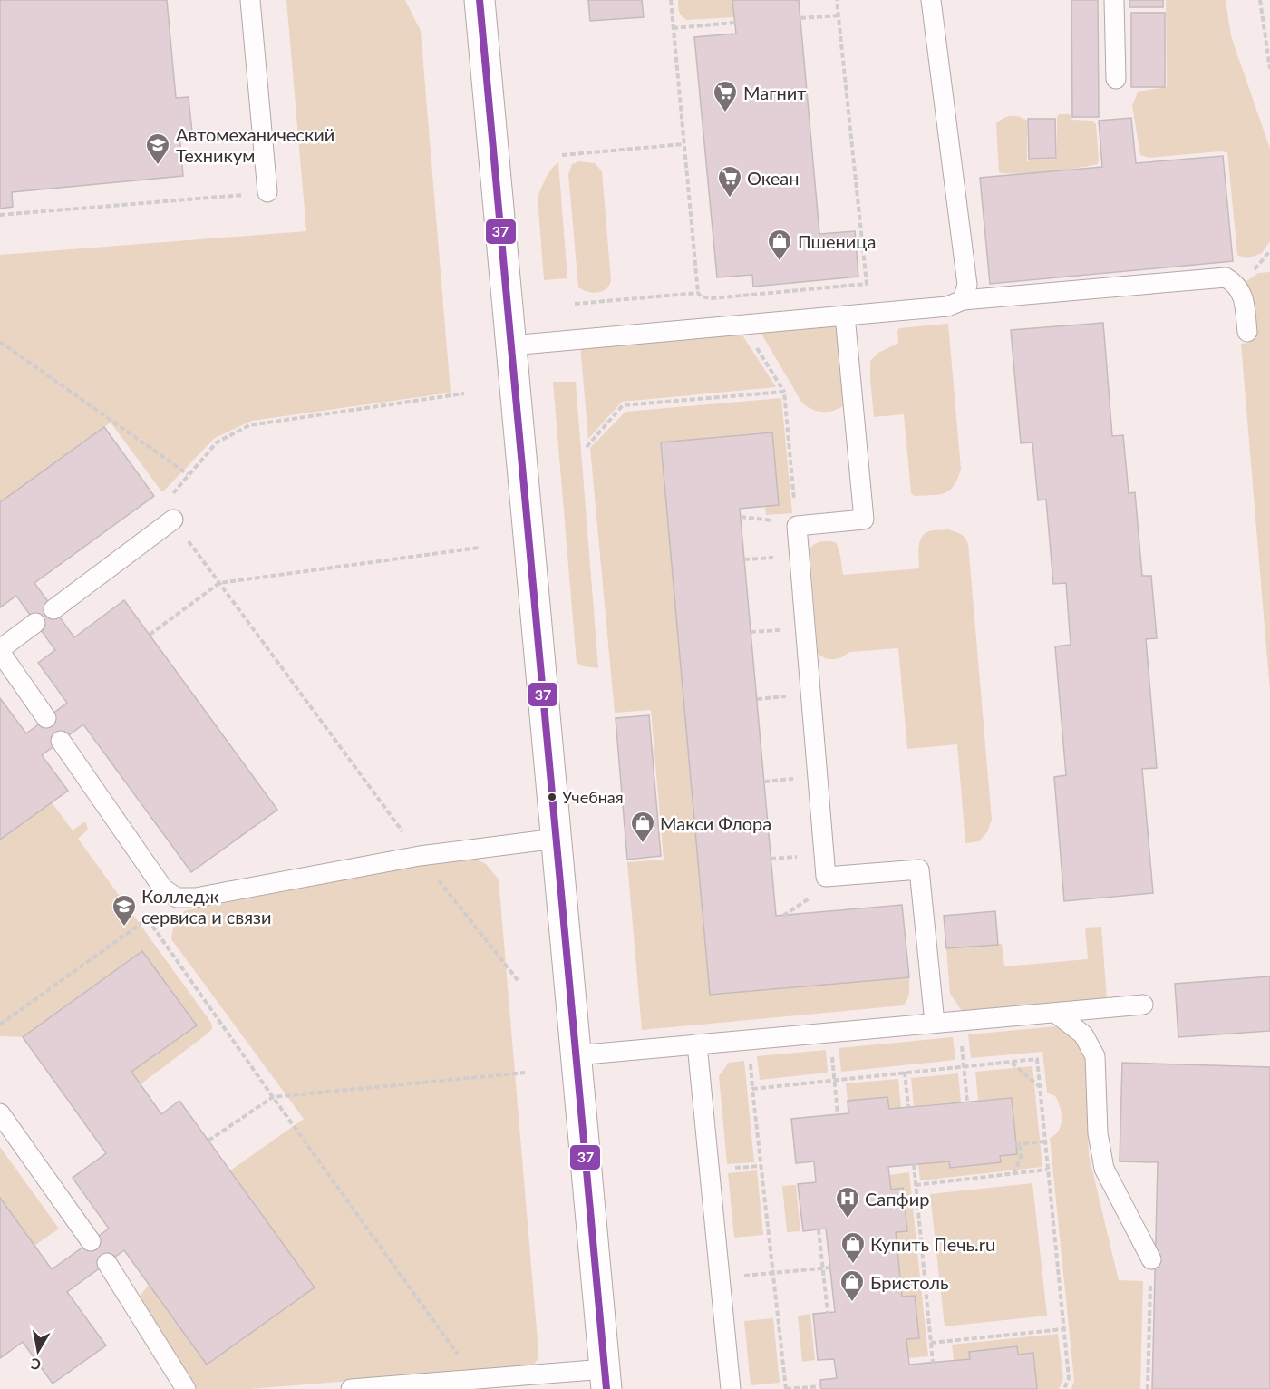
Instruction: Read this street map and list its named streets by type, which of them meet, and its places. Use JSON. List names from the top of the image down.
{
  "places": {
    "supermarket": ["Магнит", "Океан"],
    "school or university": ["Автомеханический Техникум", "Колледж сервиса и связи"],
    "shop": [
      "Пшеница",
      "Макси Флора",
      "Купить Печь.ru",
      "Бристоль"
    ],
    "other": ["Учебная"],
    "hospital": ["Сапфир"]
  },
  "lines": ["transit line 37"],
  "north": "bottom"
}
